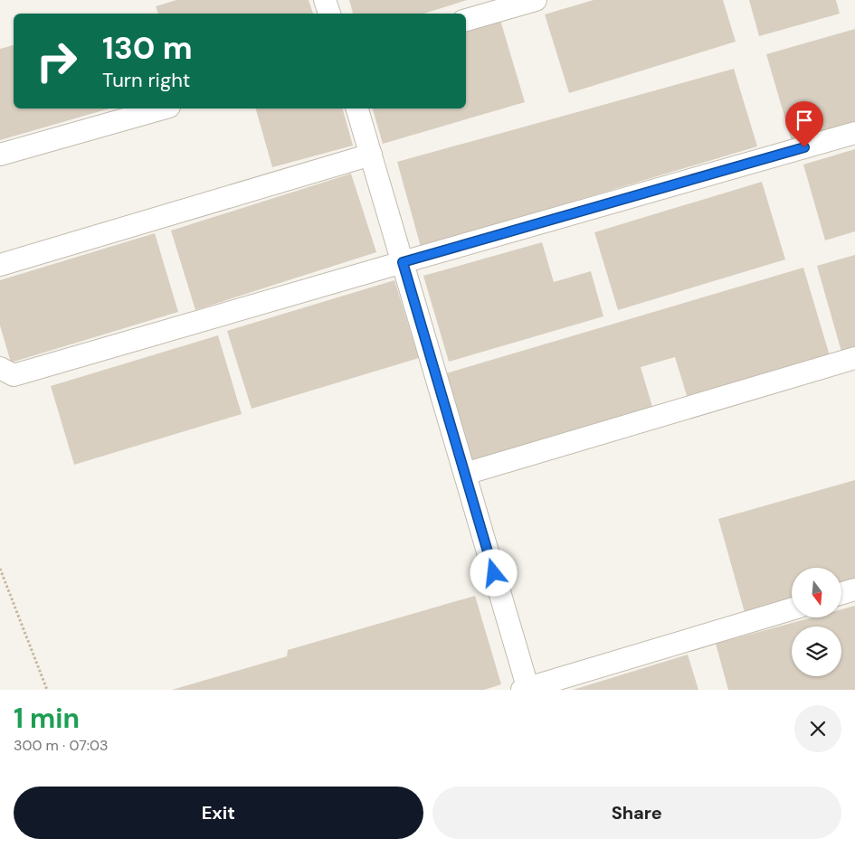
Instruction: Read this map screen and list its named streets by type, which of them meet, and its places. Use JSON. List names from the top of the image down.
{
  "north": "bottom",
  "page": {
    "turn": ["130 m", "Turn right"],
    "heading": ["1 min", "300 m · 07:03"],
    "buttons": ["Exit", "Share"]
  }
}
